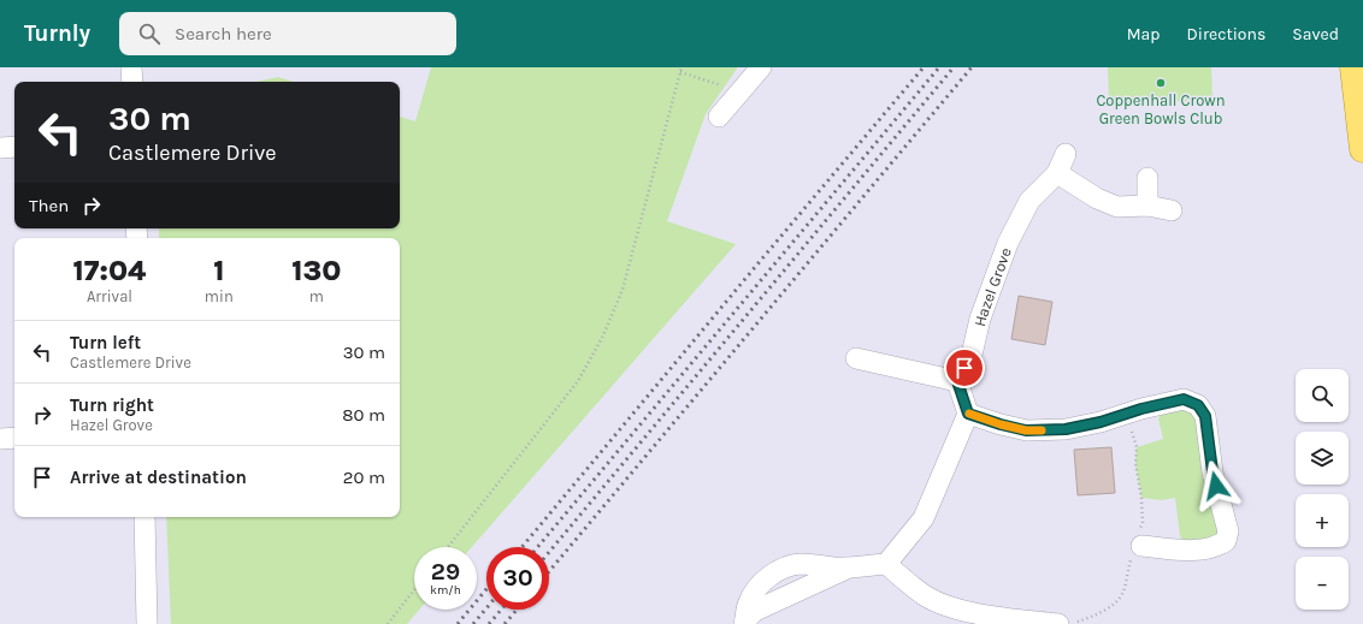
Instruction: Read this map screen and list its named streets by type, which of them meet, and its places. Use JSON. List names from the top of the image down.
{
  "streets": {
    "street": ["Hazel Grove"]
  },
  "places": ["Coppenhall Crown Green Bowls Club"],
  "page": {
    "header": "Turnly",
    "search": "Search here",
    "nav": ["Map", "Directions", "Saved"],
    "turn": ["30 m", "Castlemere Drive"],
    "then": "Then",
    "eta": [
      "17:04",
      "Arrival",
      "1",
      "min",
      "130",
      "m"
    ],
    "list": [
      {
        "name": "Turn left",
        "note": "Castlemere Drive",
        "value": "30 m"
      },
      {
        "name": "Turn right",
        "note": "Hazel Grove",
        "value": "80 m"
      },
      {
        "name": "Arrive at destination",
        "value": "20 m"
      }
    ],
    "map_buttons": ["+", "−"],
    "speed": "29 km/h",
    "limit": "30"
  }
}
